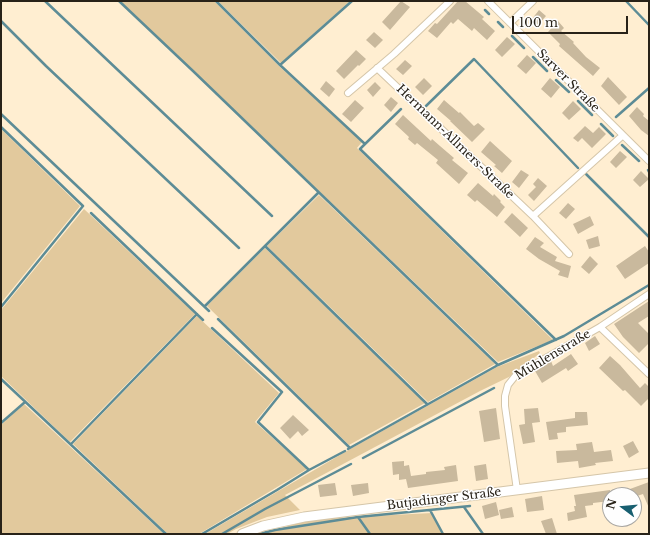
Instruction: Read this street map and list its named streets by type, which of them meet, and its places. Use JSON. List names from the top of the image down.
{
  "streets": {
    "main road": ["Butjadinger Straße"],
    "street": ["Sarver Straße", "Hermann-Allmers-Straße", "Mühlenstraße"]
  },
  "crossings": [
    ["Mühlenstraße", "Butjadinger Straße"]
  ],
  "scale_bar": "100 m",
  "north": "left"
}
